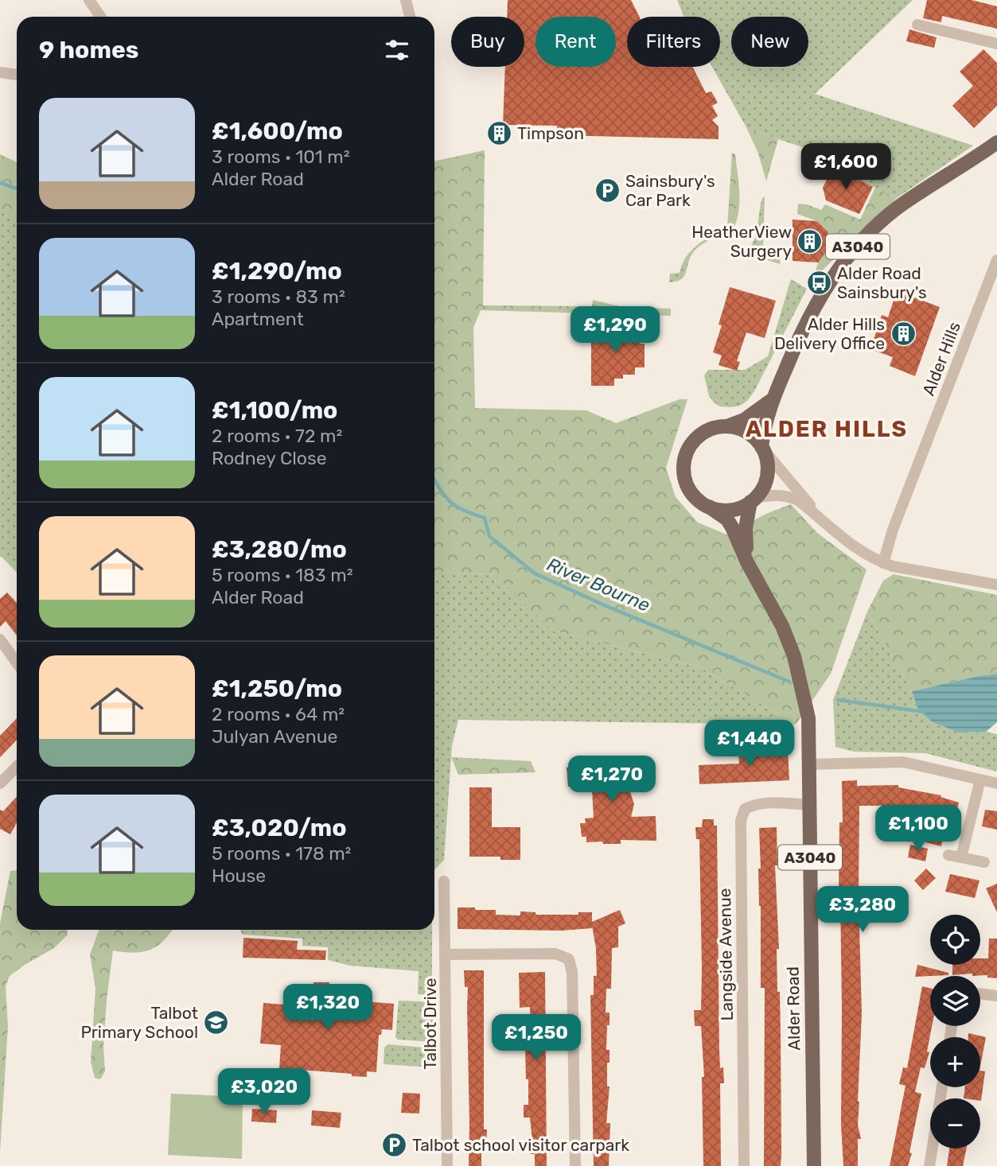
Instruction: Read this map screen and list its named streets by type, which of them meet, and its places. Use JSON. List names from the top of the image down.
{
  "streets": {
    "main road": ["A3040", "Alder Road"],
    "street": ["Alder Hills", "Langside Avenue", "Talbot Drive"]
  },
  "crossings": [
    ["A3040", "Alder Road"],
    ["Langside Avenue", "Alder Road"]
  ],
  "districts": ["ALDER HILLS"],
  "water": ["River Bourne"],
  "places": {
    "building": ["Timpson", "HeatherView Surgery", "Alder Hills Delivery Office"],
    "parking": ["Sainsbury's Car Park", "Talbot school visitor carpark"],
    "bus stop": ["Alder Road Sainsbury's"],
    "school or university": ["Talbot Primary School"]
  },
  "page": {
    "chip": [
      "Buy",
      "Rent",
      "Filters",
      "New"
    ],
    "heading": "9 homes",
    "list": [
      {
        "name": "£1,600/mo",
        "note": "3 rooms · 101 m² · Alder Road"
      },
      {
        "name": "£1,290/mo",
        "note": "3 rooms · 83 m² · Apartment"
      },
      {
        "name": "£1,100/mo",
        "note": "2 rooms · 72 m² · Rodney Close"
      },
      {
        "name": "£3,280/mo",
        "note": "5 rooms · 183 m² · Alder Road"
      },
      {
        "name": "£1,250/mo",
        "note": "2 rooms · 64 m² · Julyan Avenue"
      },
      {
        "name": "£3,020/mo",
        "note": "5 rooms · 178 m² · House"
      }
    ],
    "price": [
      "£1,600",
      "£1,290",
      "£1,440",
      "£1,270",
      "£1,100",
      "£3,280",
      "£1,320",
      "£1,250",
      "£3,020"
    ],
    "map_buttons": ["+", "−"]
  }
}
